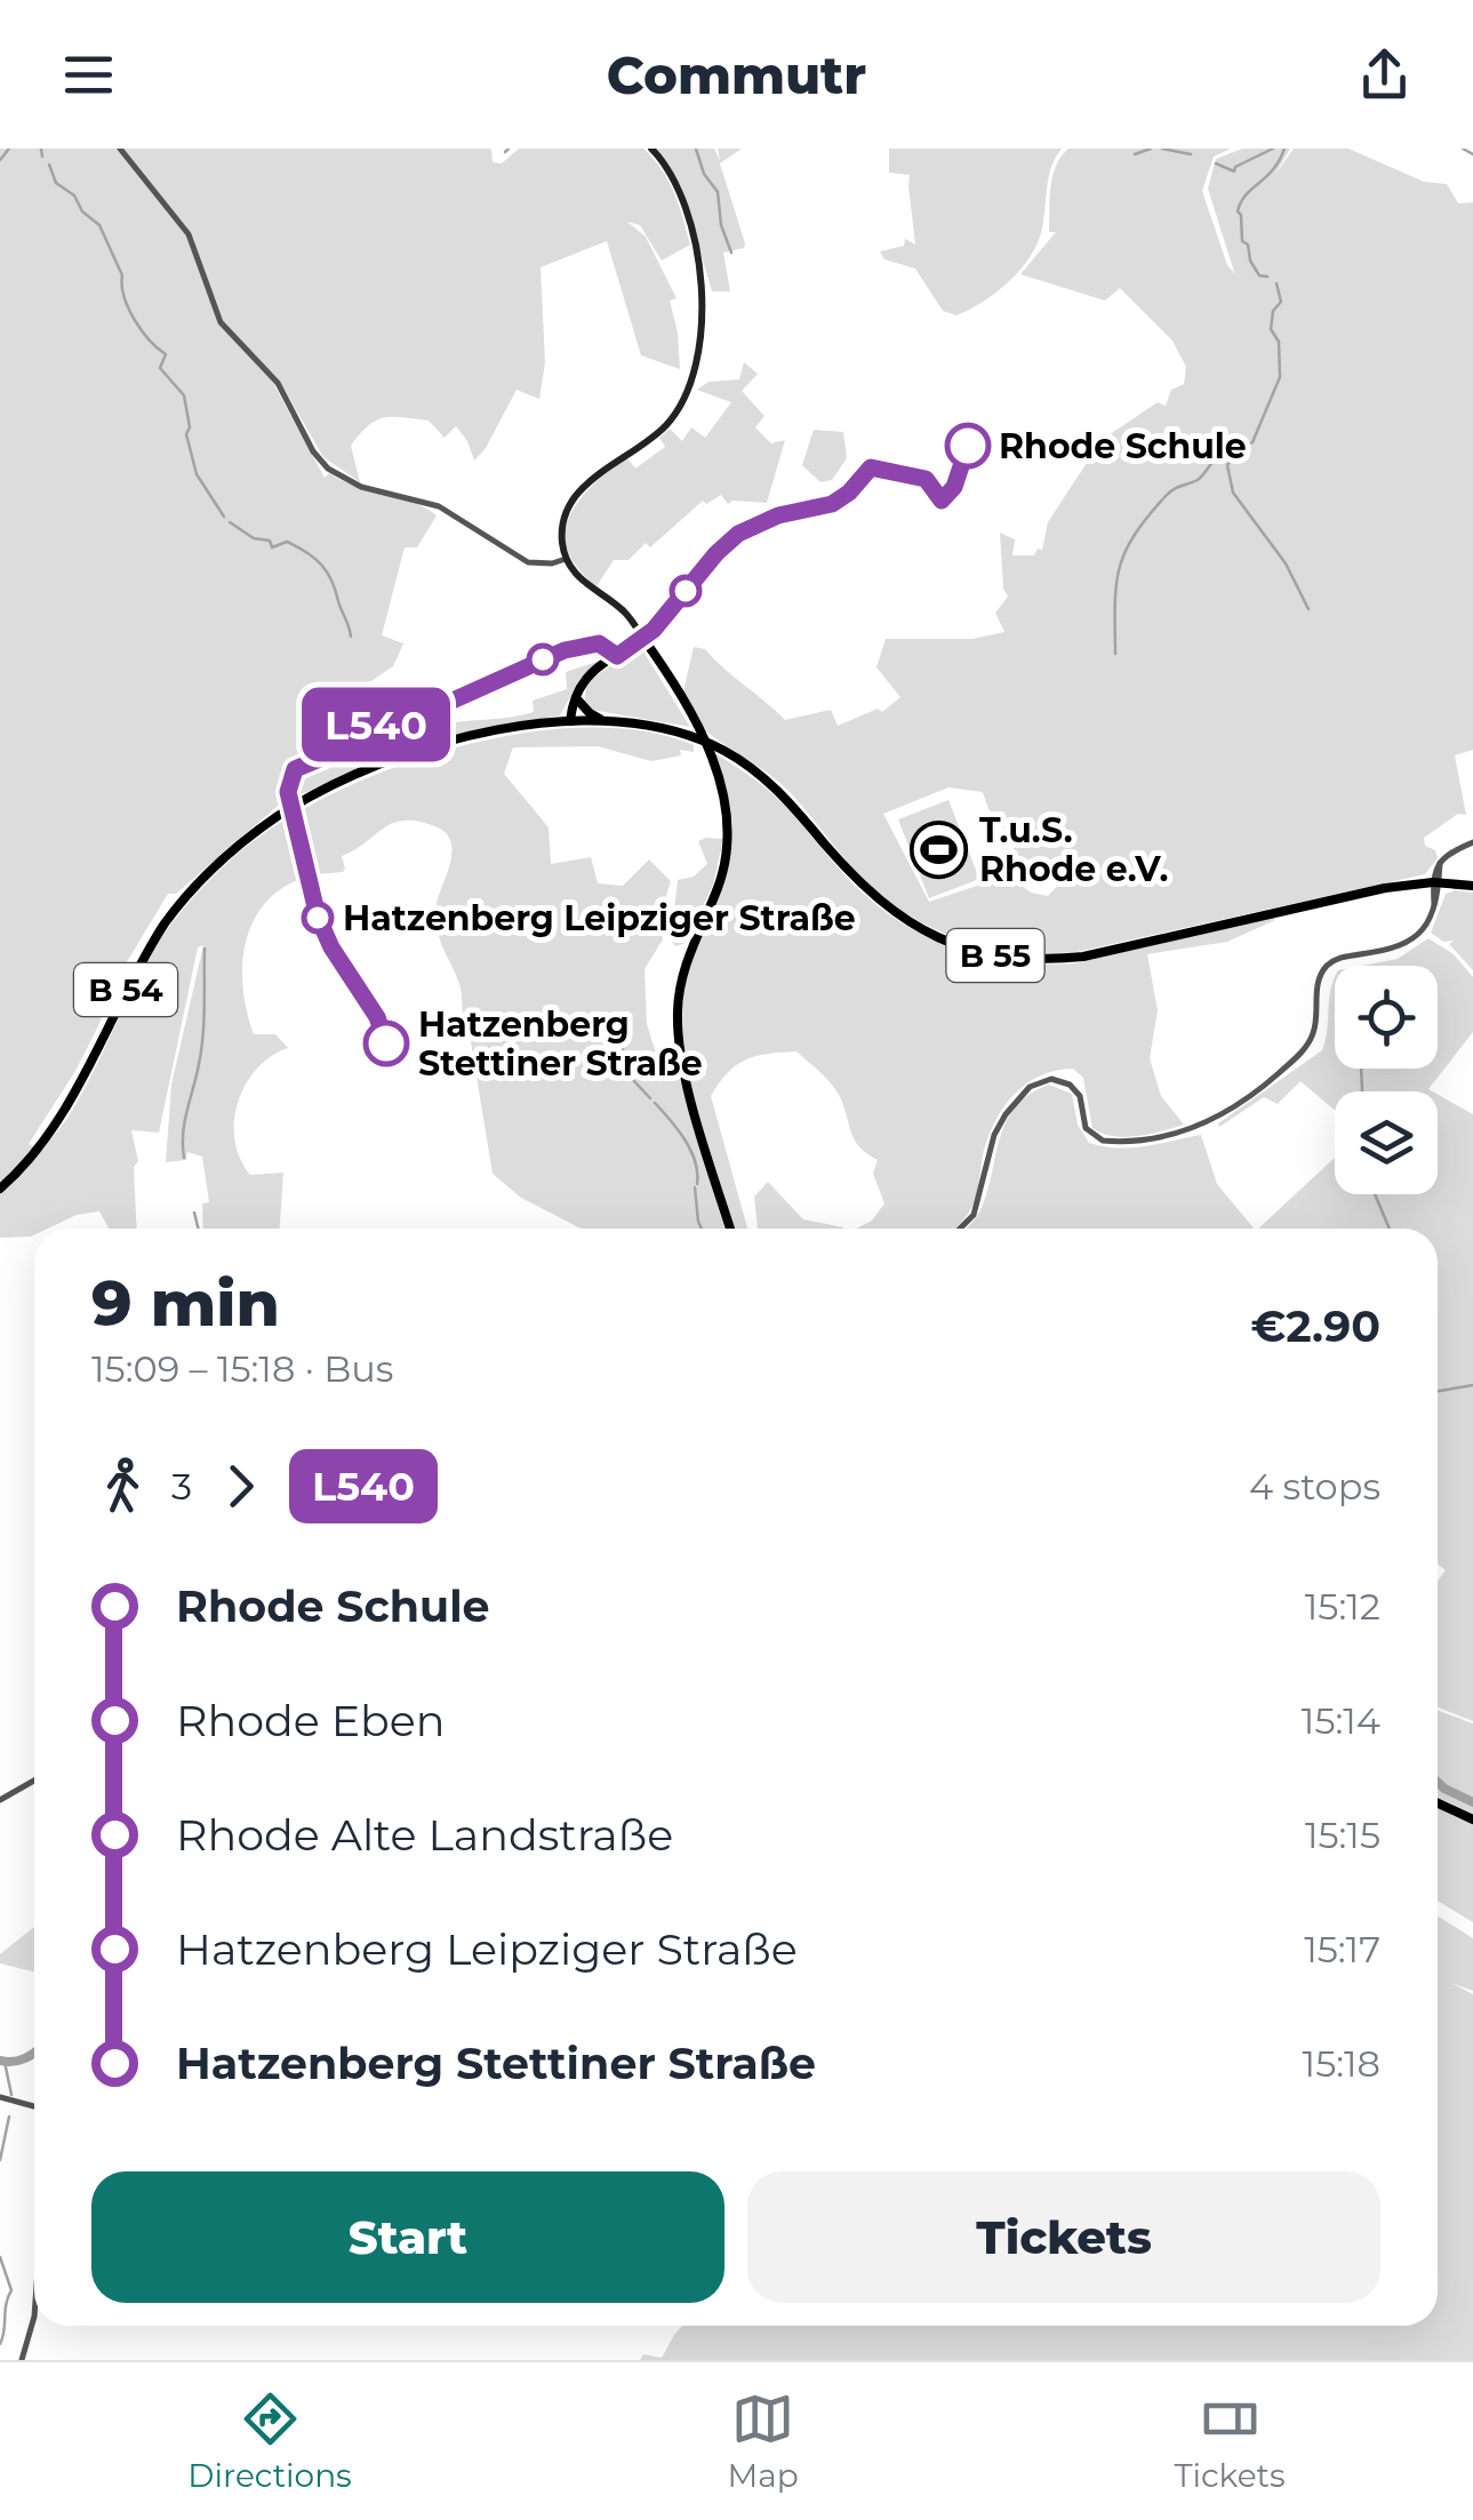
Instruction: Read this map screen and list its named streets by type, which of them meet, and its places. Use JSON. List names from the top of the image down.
{
  "streets": {
    "main road": ["B 55", "B 54"]
  },
  "crossings": [
    ["B 55", "B 54"]
  ],
  "places": {
    "other": ["Rhode Schule", "Hatzenberg Leipziger Straße", "Hatzenberg Stettiner Straße"],
    "sports": ["T.u.S. Rhode e.V."]
  },
  "lines": ["bus line L540"],
  "page": {
    "header": "Commutr",
    "on_map": "L540",
    "heading": ["9 min", "15:09 – 15:18 · Bus", "€2.90"],
    "legs": ["3", "L540", "4 stops"],
    "list": [
      {
        "name": "Rhode Schule",
        "value": "15:12"
      },
      {
        "name": "Rhode Eben",
        "value": "15:14"
      },
      {
        "name": "Rhode Alte Landstraße",
        "value": "15:15"
      },
      {
        "name": "Hatzenberg Leipziger Straße",
        "value": "15:17"
      },
      {
        "name": "Hatzenberg Stettiner Straße",
        "value": "15:18"
      }
    ],
    "buttons": ["Start", "Tickets"],
    "tabs": ["Directions", "Map", "Tickets"]
  }
}
